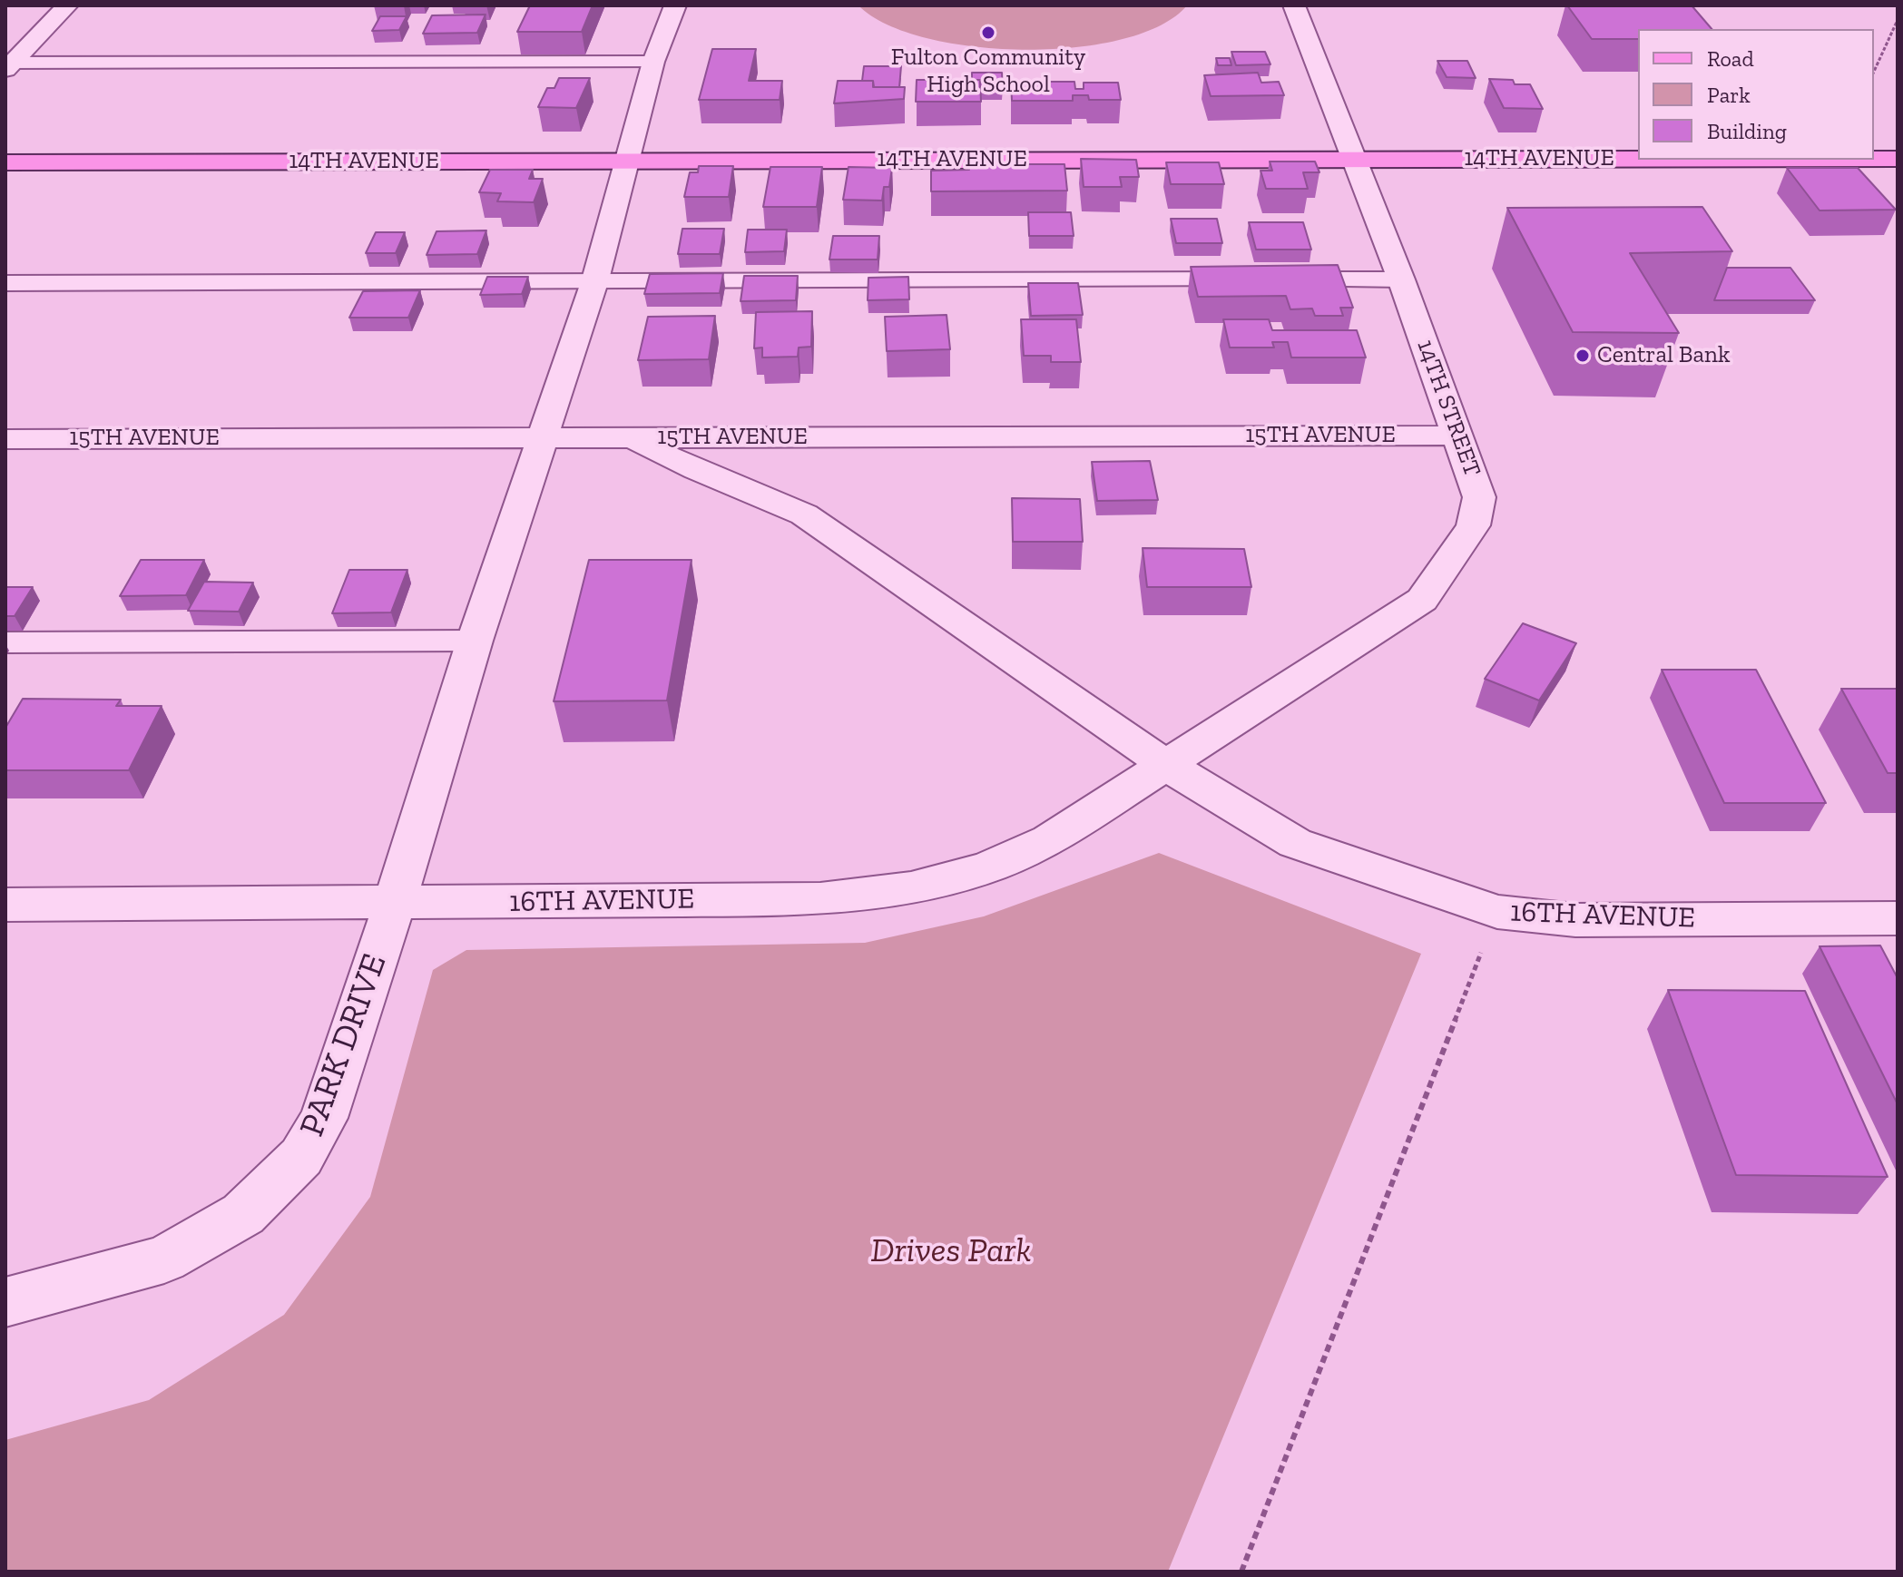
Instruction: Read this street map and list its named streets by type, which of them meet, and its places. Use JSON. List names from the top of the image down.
{
  "streets": {
    "main road": ["14TH AVENUE"],
    "street": [
      "14TH STREET",
      "15TH AVENUE",
      "16TH AVENUE",
      "PARK DRIVE"
    ]
  },
  "crossings": [
    ["14TH AVENUE", "14TH STREET"],
    ["14TH AVENUE", "PARK DRIVE"],
    ["14TH STREET", "15TH AVENUE"],
    ["14TH STREET", "16TH AVENUE"],
    ["15TH AVENUE", "16TH AVENUE"],
    ["15TH AVENUE", "PARK DRIVE"],
    ["16TH AVENUE", "PARK DRIVE"]
  ],
  "parks": ["Drives Park"],
  "places": ["Fulton Community High School", "Central Bank"],
  "legend": ["Road", "Park", "Building"]
}
